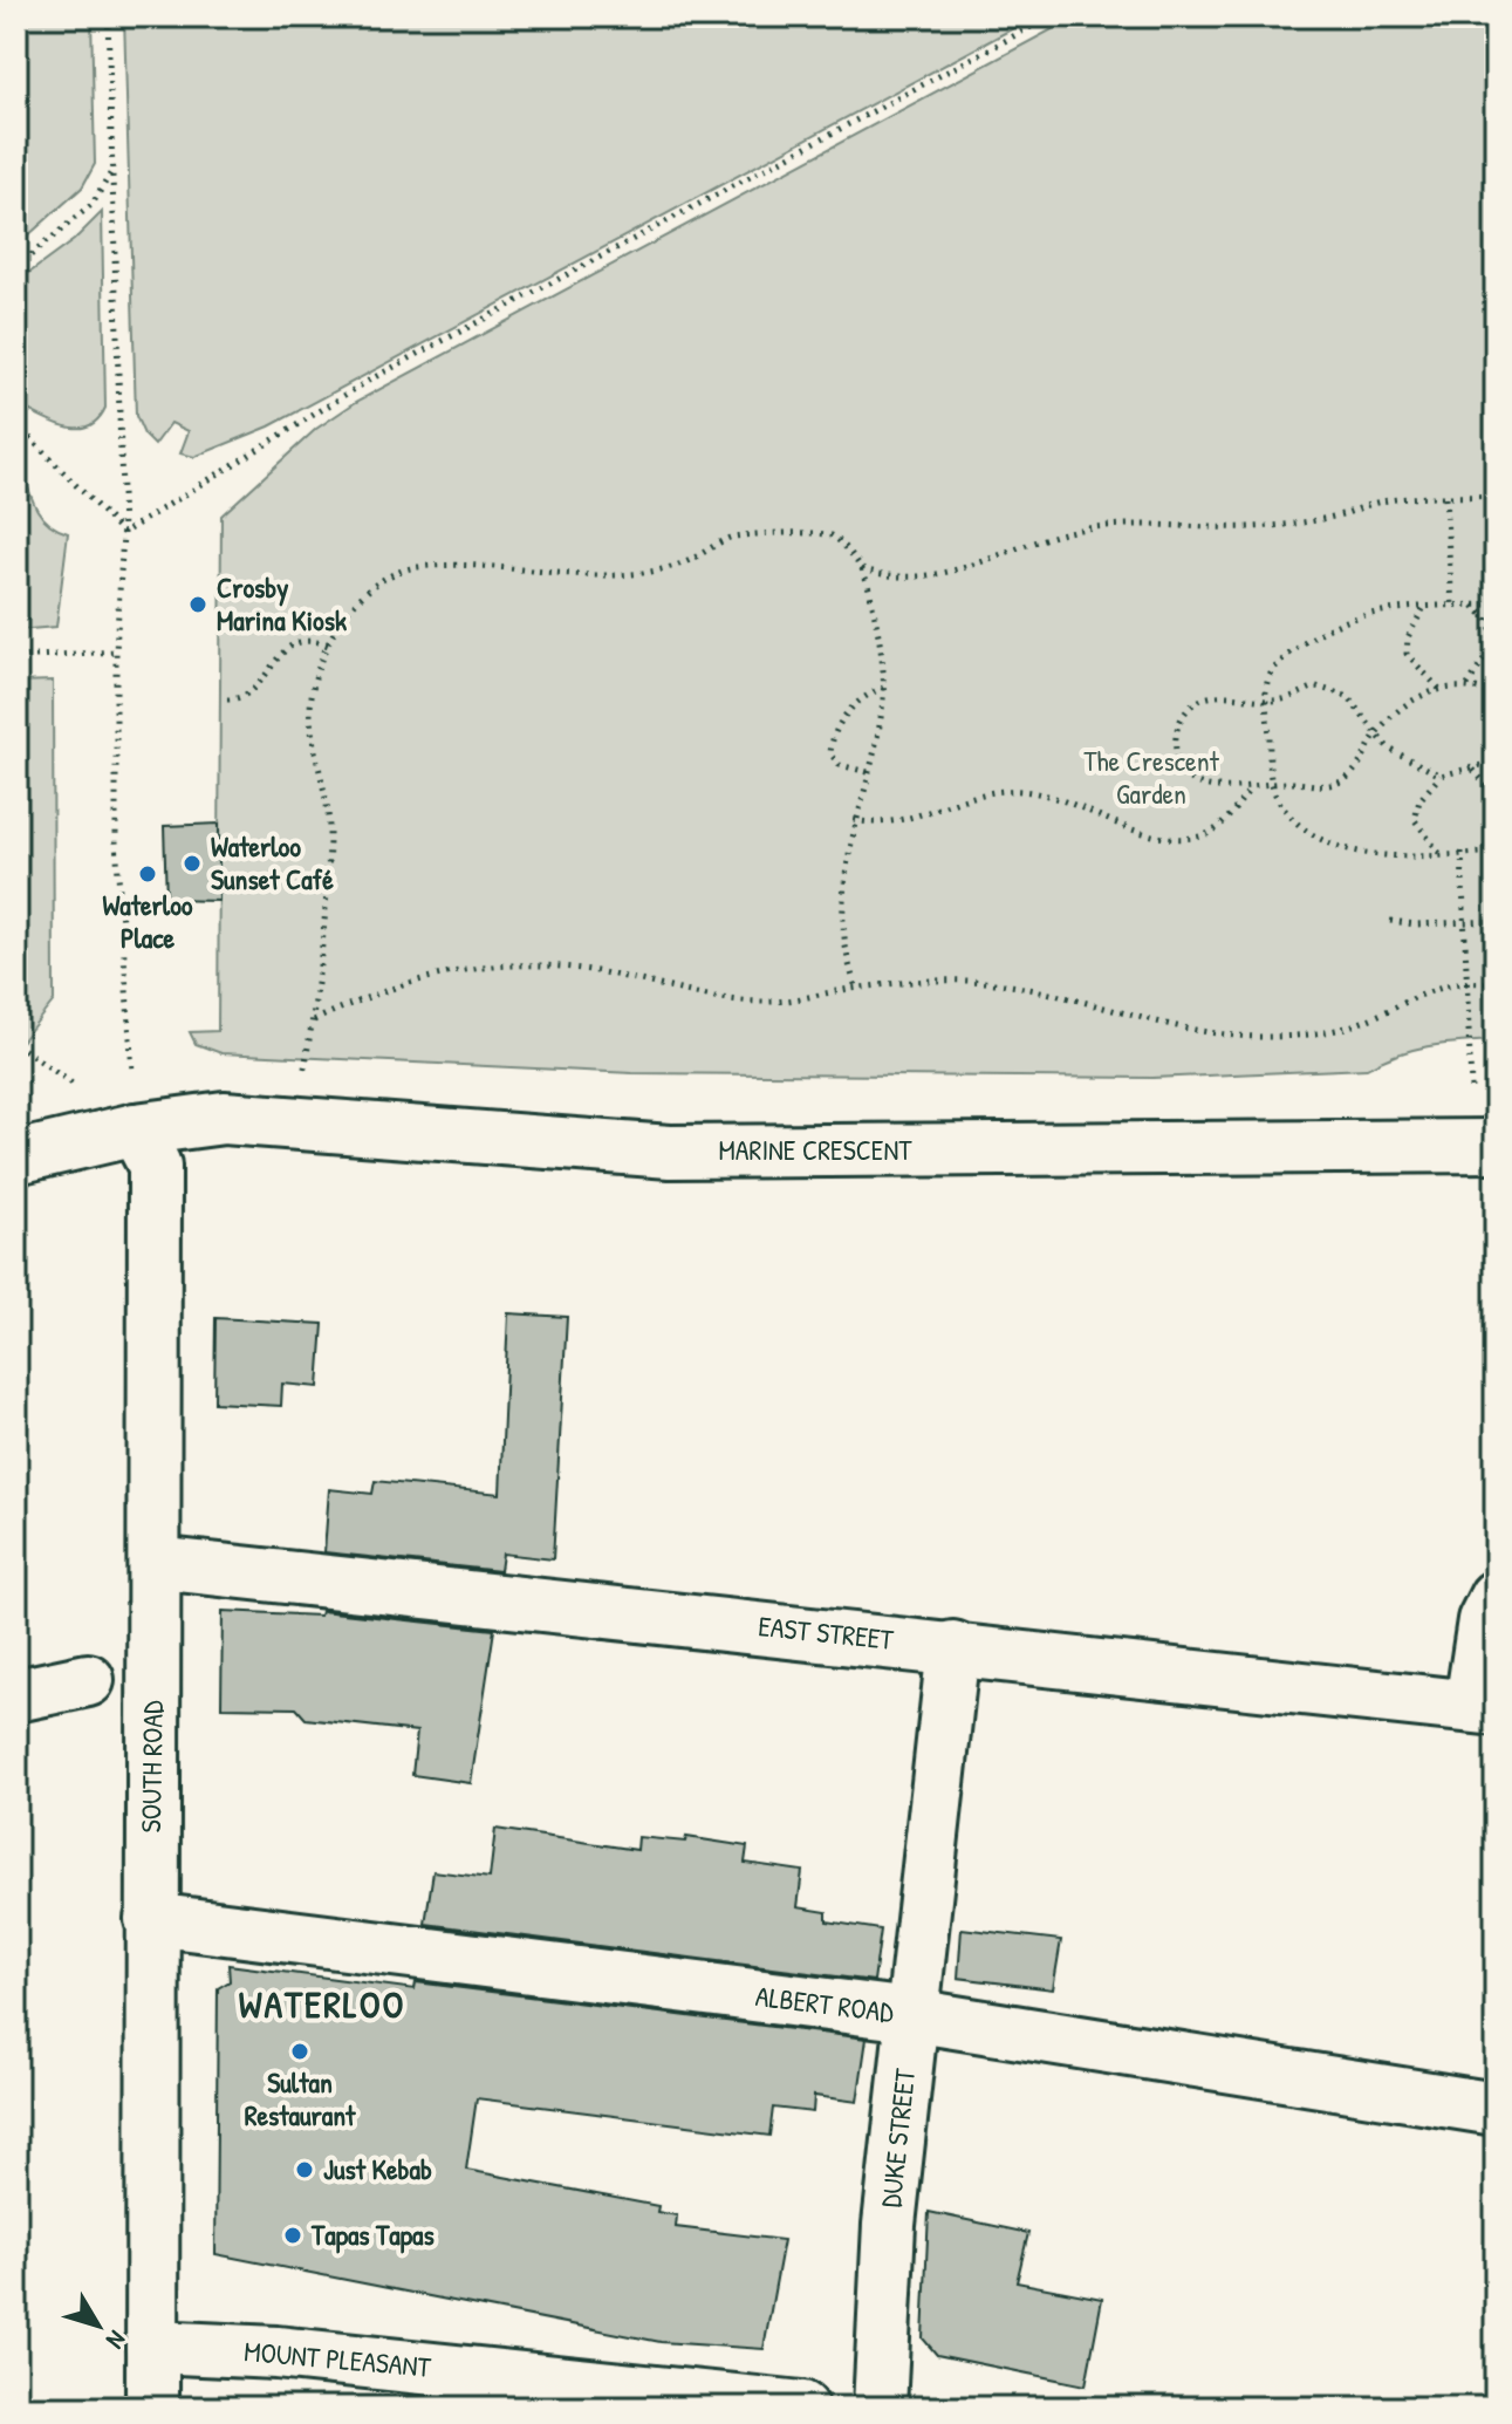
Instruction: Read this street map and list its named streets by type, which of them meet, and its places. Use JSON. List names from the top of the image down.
{
  "streets": {
    "street": [
      "MARINE CRESCENT",
      "EAST STREET",
      "SOUTH ROAD",
      "ALBERT ROAD",
      "DUKE STREET",
      "MOUNT PLEASANT"
    ]
  },
  "crossings": [
    ["MARINE CRESCENT", "SOUTH ROAD"],
    ["EAST STREET", "SOUTH ROAD"],
    ["EAST STREET", "DUKE STREET"],
    ["SOUTH ROAD", "ALBERT ROAD"],
    ["SOUTH ROAD", "MOUNT PLEASANT"],
    ["ALBERT ROAD", "DUKE STREET"]
  ],
  "districts": ["WATERLOO"],
  "parks": ["The Crescent Garden"],
  "places": [
    "Crosby Marina Kiosk",
    "Waterloo Sunset Café",
    "Waterloo Place",
    "Sultan Restaurant",
    "Just Kebab",
    "Tapas Tapas"
  ],
  "north": "bottom right"
}
